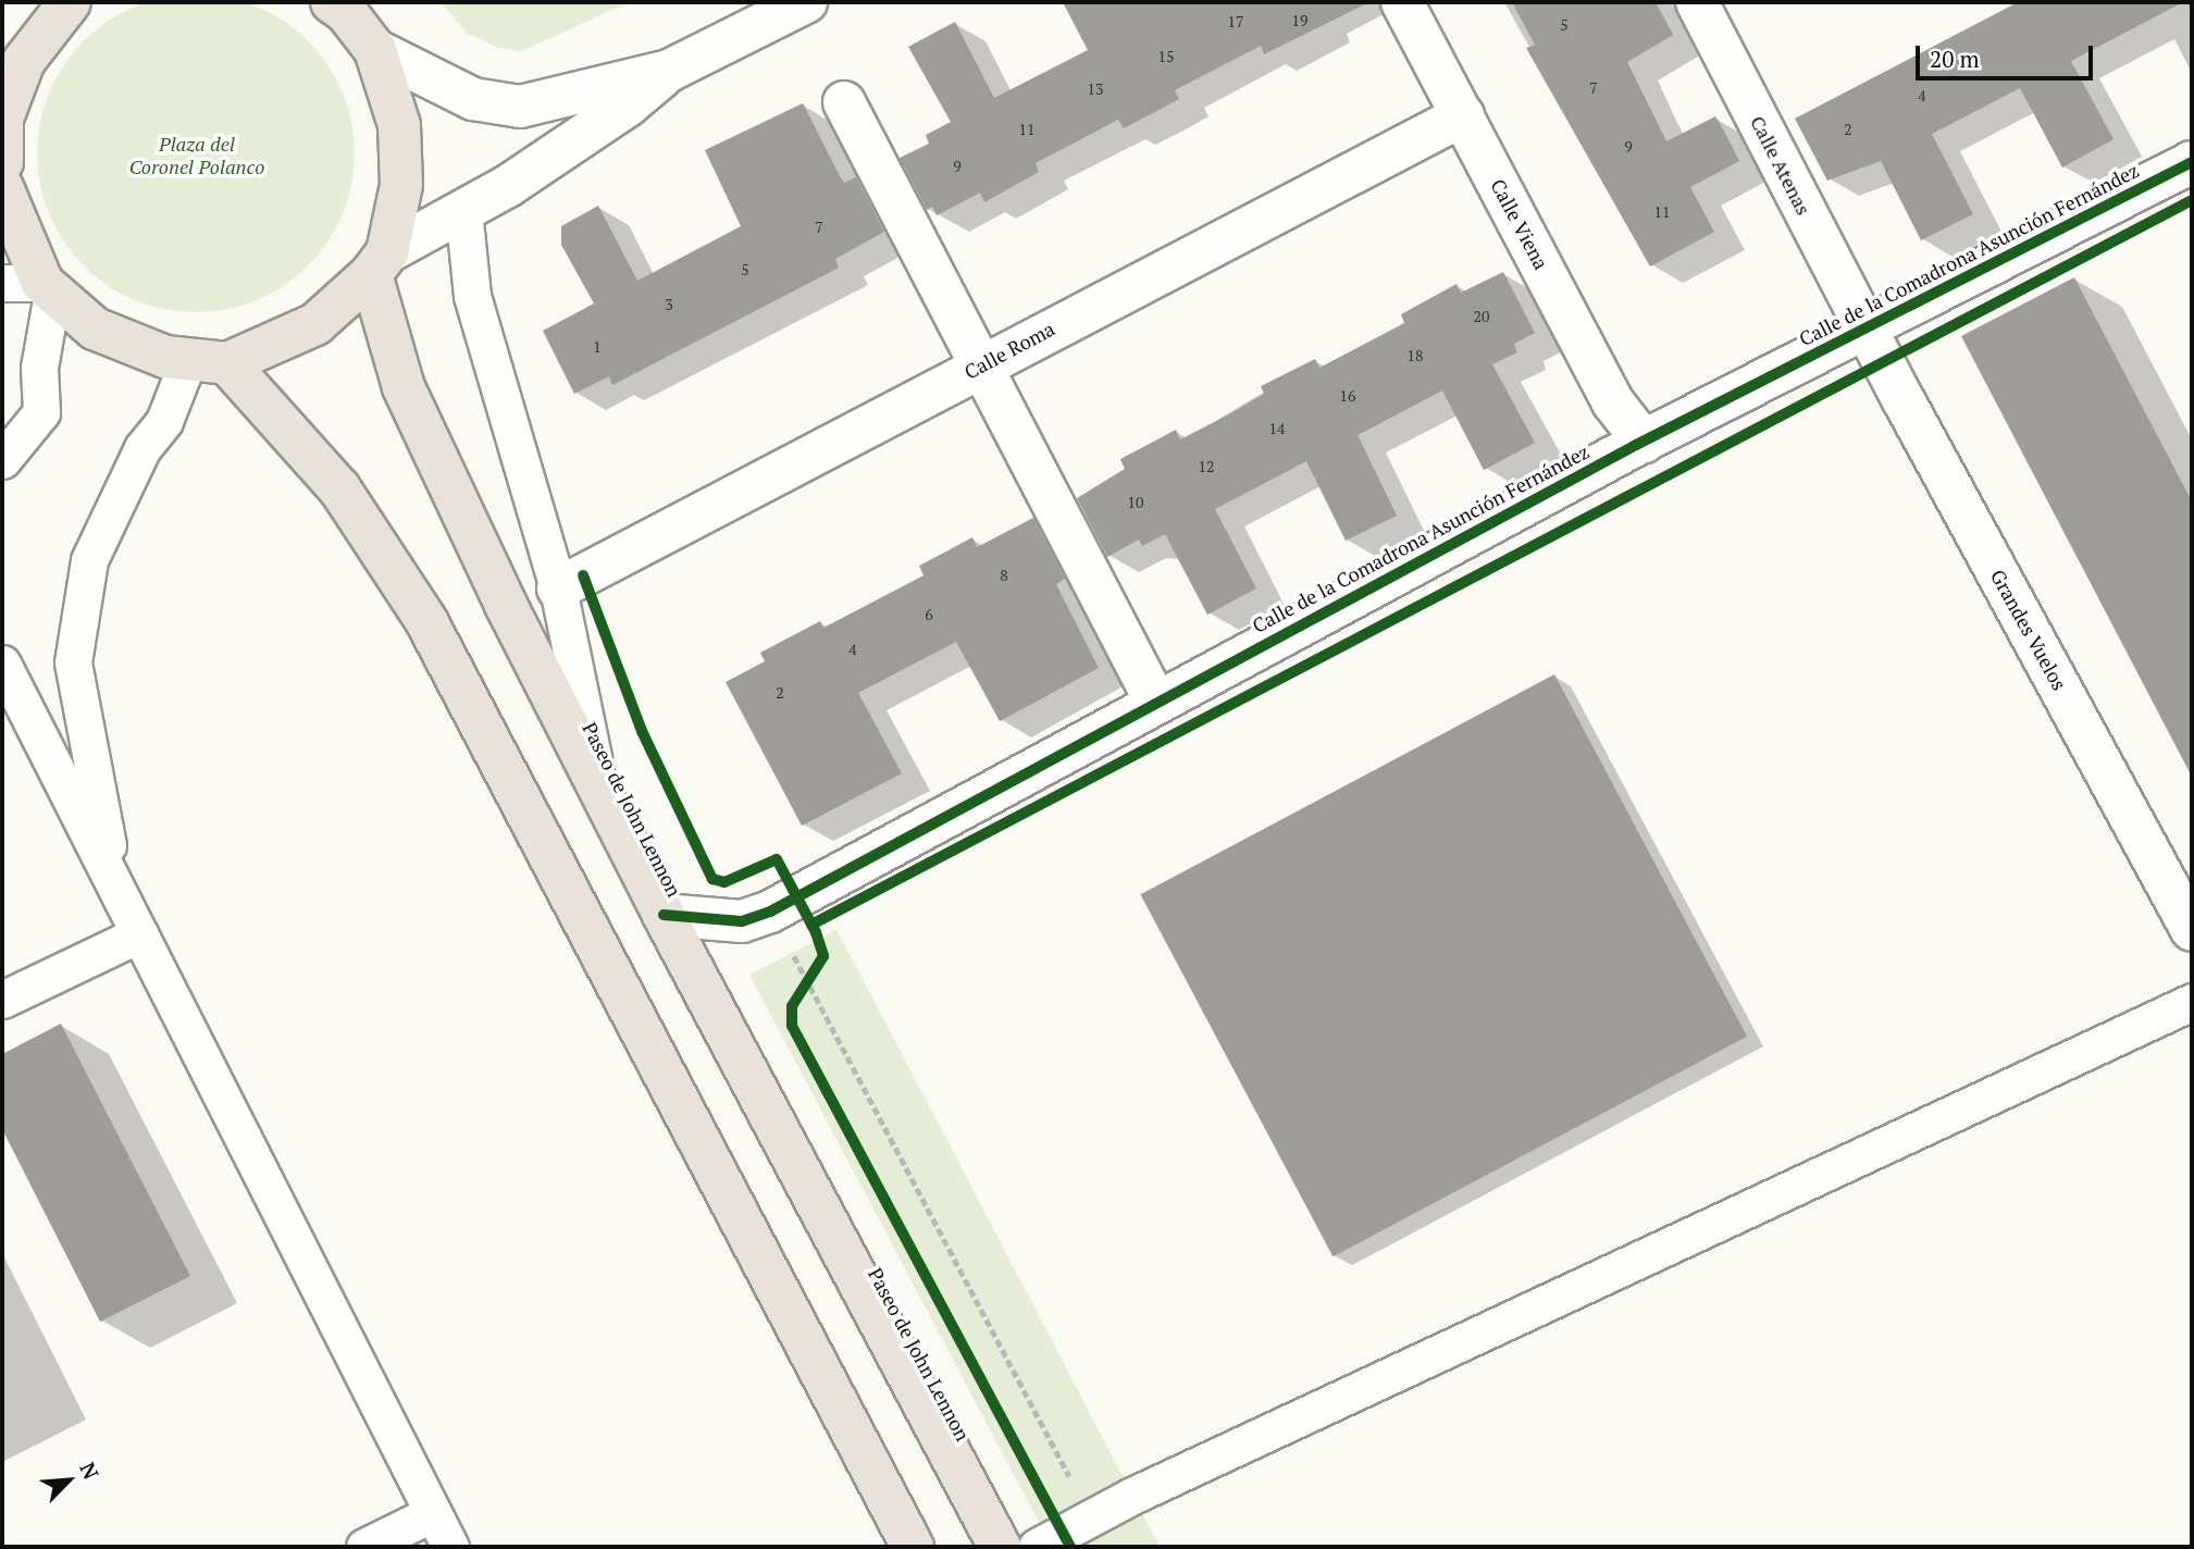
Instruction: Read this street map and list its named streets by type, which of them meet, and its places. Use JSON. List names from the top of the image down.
{
  "streets": {
    "highway": ["Paseo de John Lennon"],
    "street": [
      "Calle Atenas",
      "Calle Viena",
      "Calle de la Comadrona Asunción Fernández",
      "Calle Roma",
      "Grandes Vuelos"
    ]
  },
  "crossings": [
    ["Calle Atenas", "Calle de la Comadrona Asunción Fernández"],
    ["Calle Atenas", "Grandes Vuelos"],
    ["Calle Viena", "Calle de la Comadrona Asunción Fernández"],
    ["Calle Viena", "Calle Roma"],
    ["Calle de la Comadrona Asunción Fernández", "Grandes Vuelos"],
    ["Calle de la Comadrona Asunción Fernández", "Paseo de John Lennon"]
  ],
  "parks": ["Plaza del Coronel Polanco"],
  "house_numbers": [
    "19",
    "17",
    "5",
    "15",
    "7",
    "13",
    "4",
    "11",
    "2",
    "9",
    "9",
    "11",
    "7",
    "5",
    "3",
    "20",
    "1",
    "18",
    "16",
    "14",
    "12",
    "10",
    "8",
    "6",
    "4",
    "2"
  ],
  "scale_bar": "20 m",
  "north": "top right"
}
